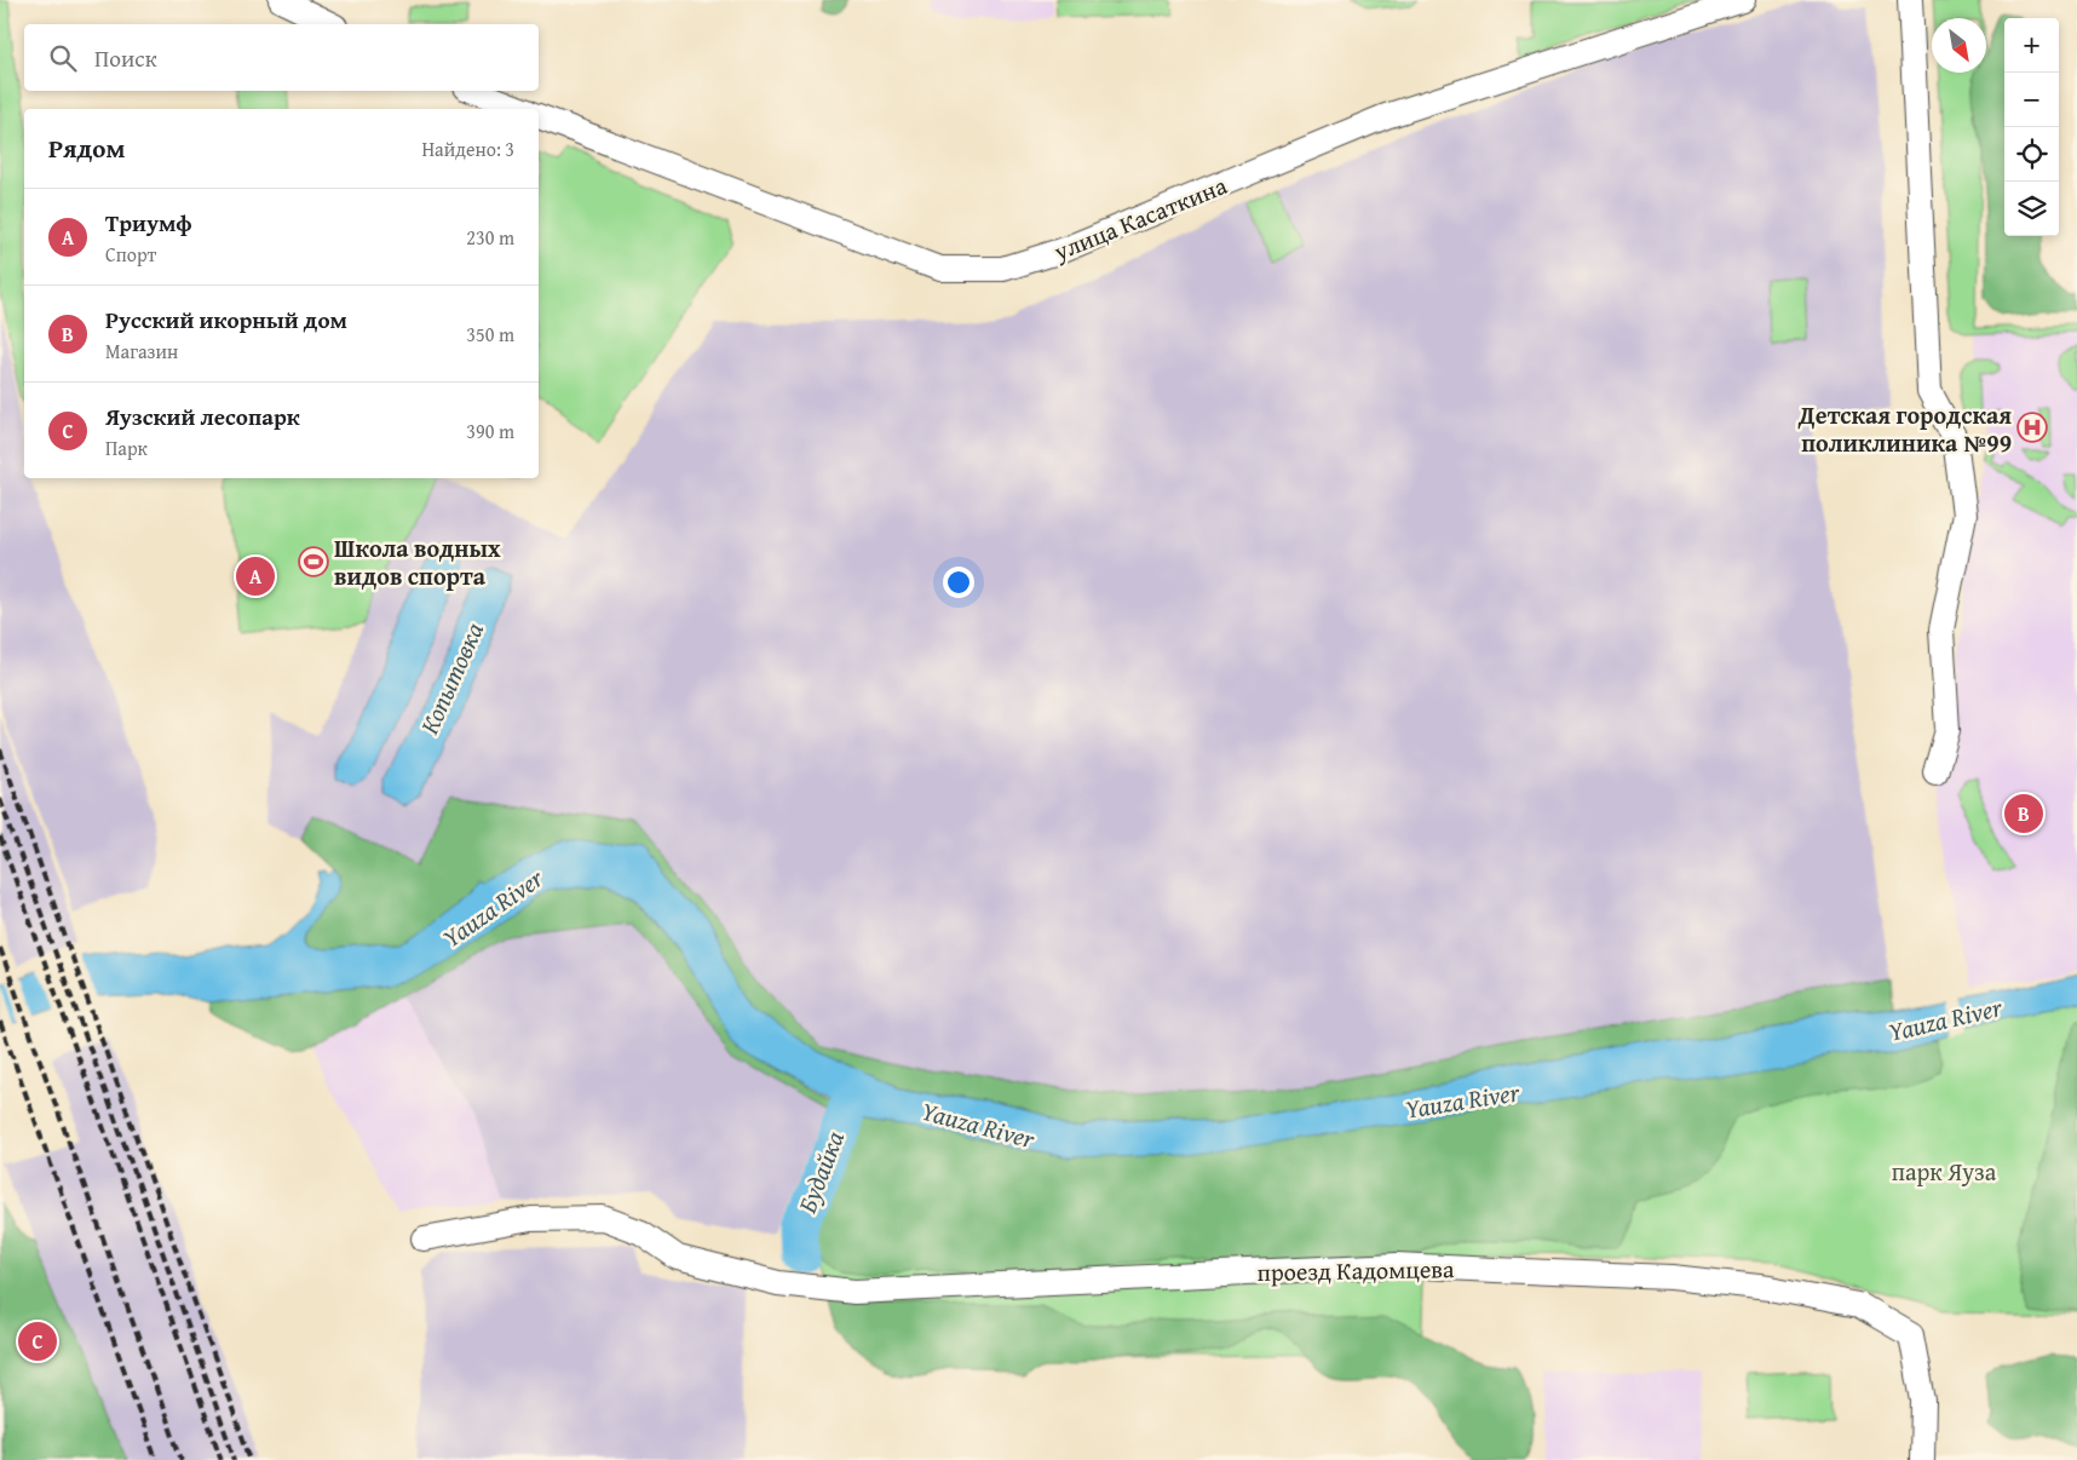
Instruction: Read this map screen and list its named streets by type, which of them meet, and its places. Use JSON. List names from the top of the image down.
{
  "streets": {
    "street": ["улица Касаткина", "проезд Кадомцева"]
  },
  "water": ["Копытовка", "Yauza River", "Будайка"],
  "parks": ["парк Яуза"],
  "places": {
    "hospital": ["Детская городская поликлиника №99"],
    "sports": ["Школа водных видов спорта"]
  },
  "north": "bottom right",
  "page": {
    "map_buttons": ["+", "−"],
    "search": "Поиск",
    "heading": ["Рядом", "Найдено: 3"],
    "list": [
      {
        "mark": "A",
        "name": "Триумф",
        "note": "Спорт",
        "value": "230 m"
      },
      {
        "mark": "B",
        "name": "Русский икорный дом",
        "note": "Магазин",
        "value": "350 m"
      },
      {
        "mark": "C",
        "name": "Яузский лесопарк",
        "note": "Парк",
        "value": "390 m"
      }
    ],
    "pins": ["A", "B", "C"]
  }
}
